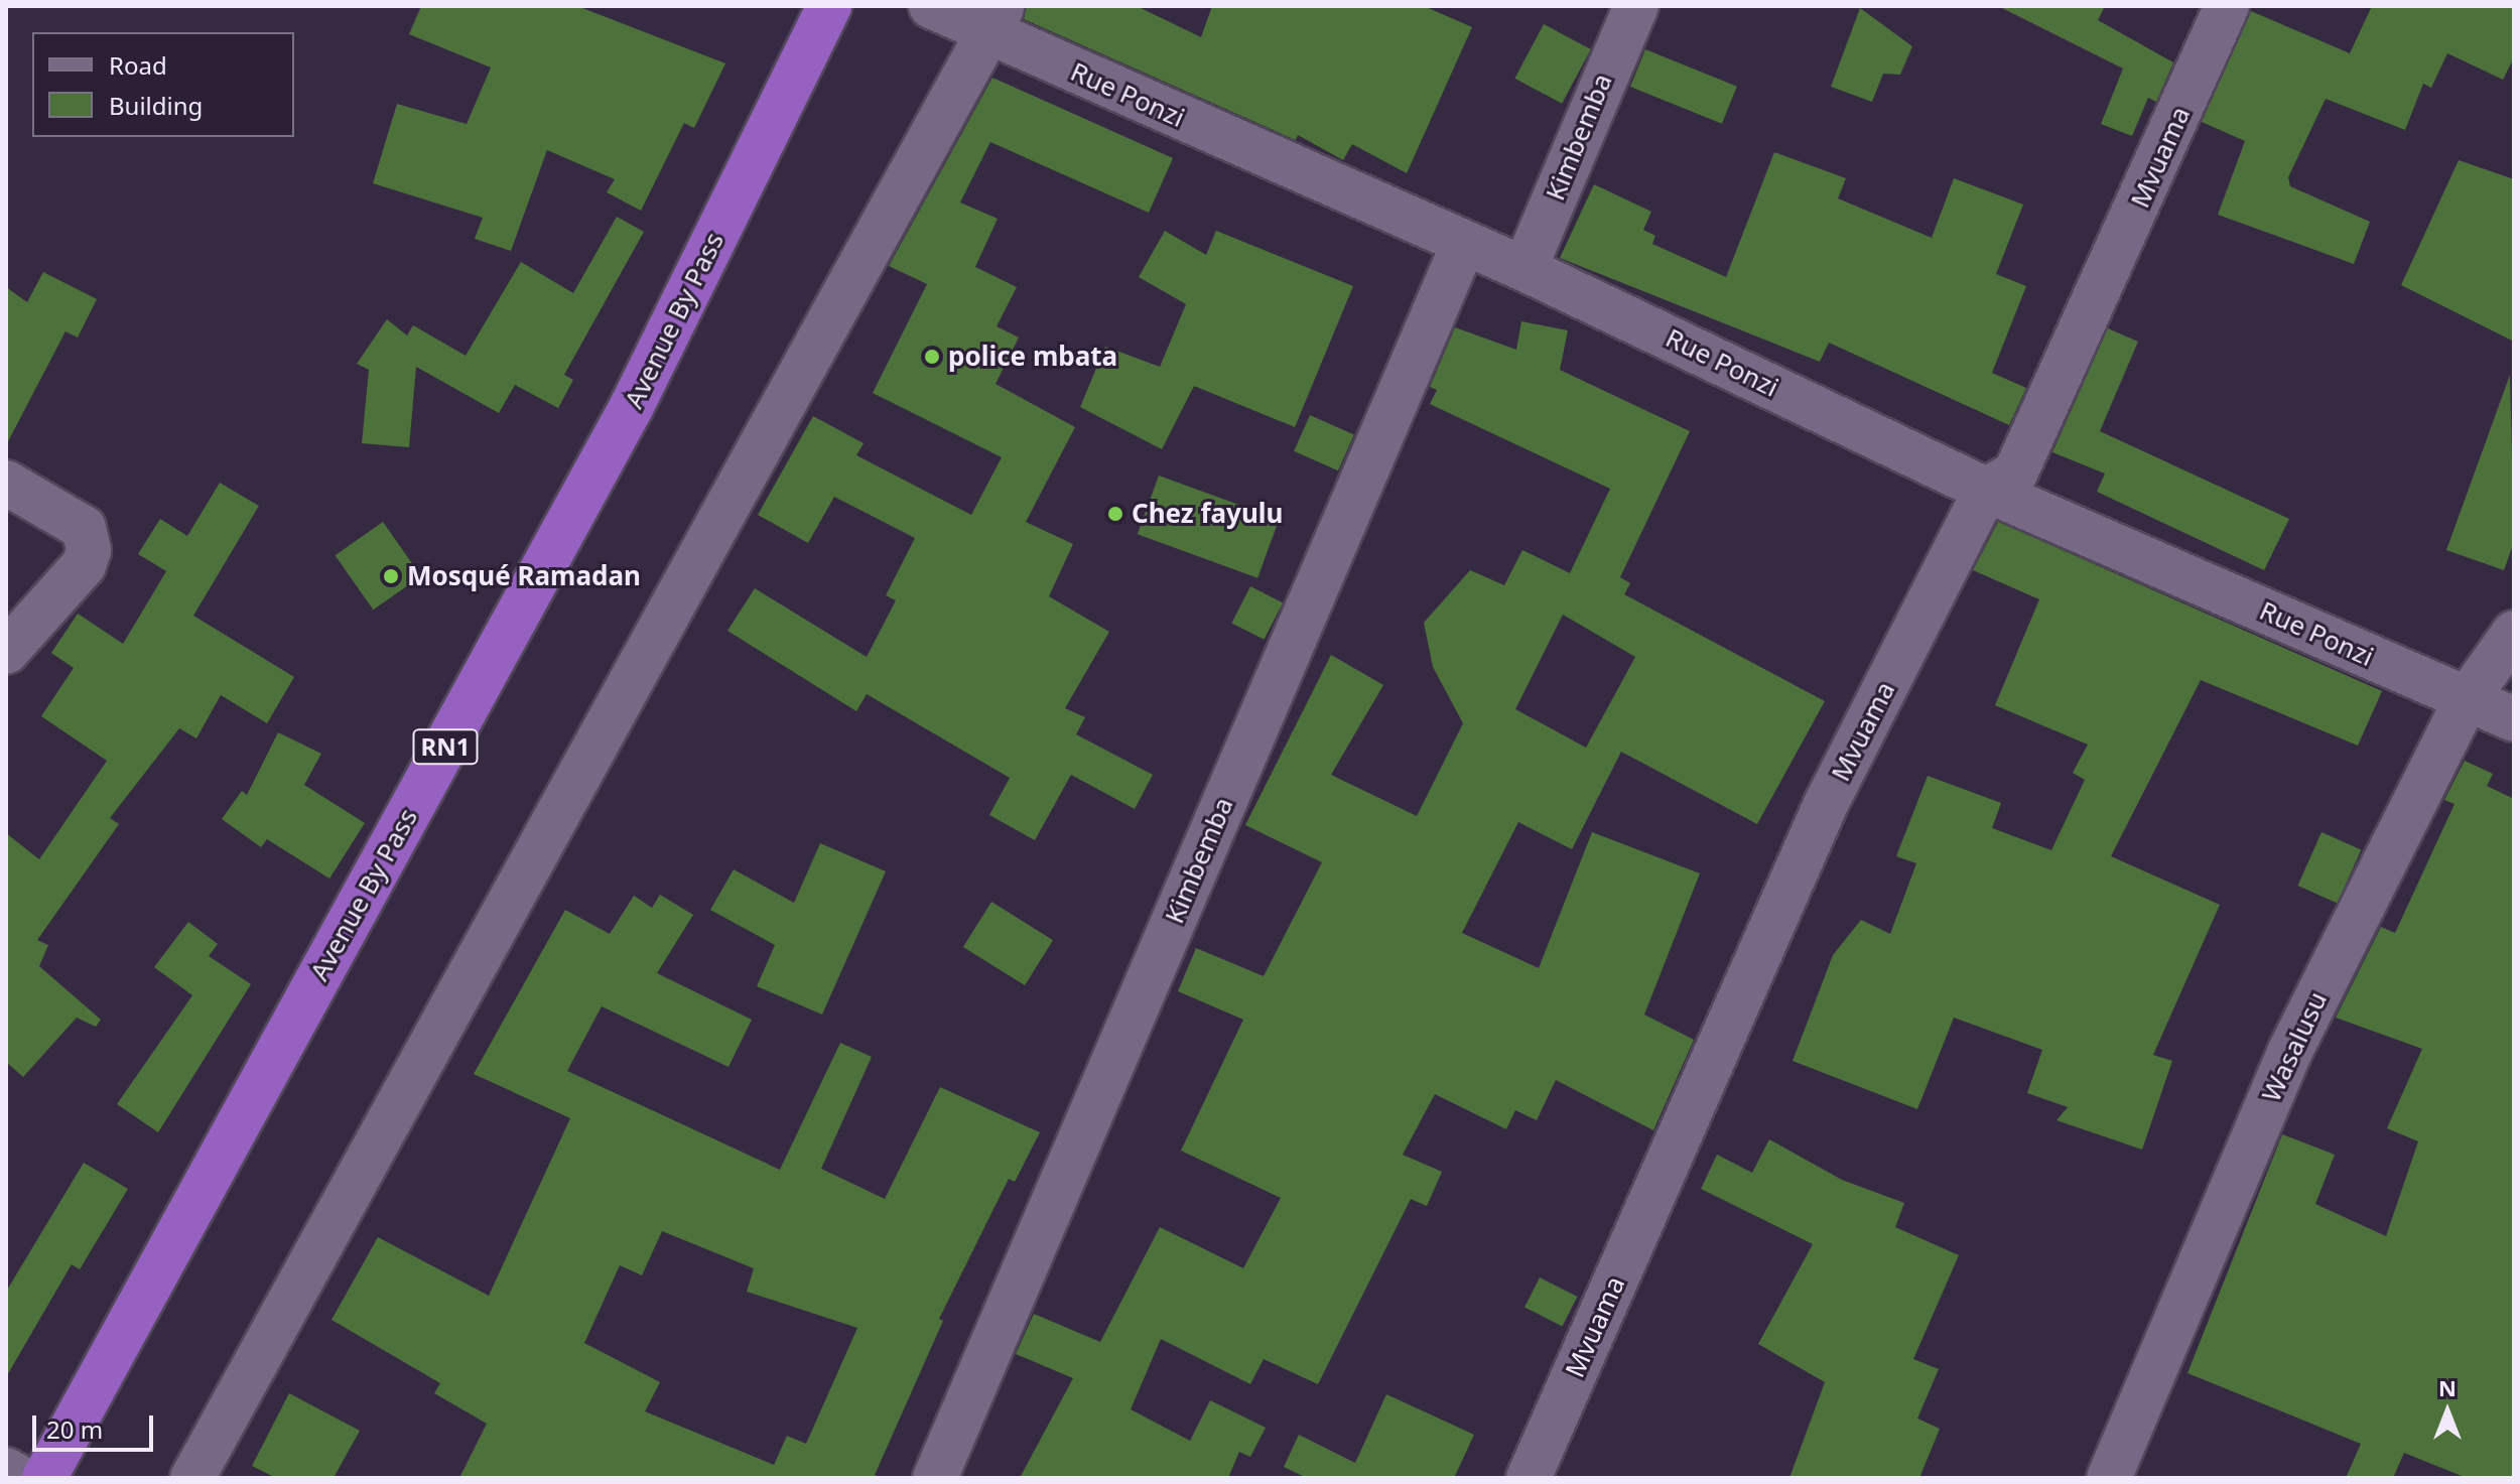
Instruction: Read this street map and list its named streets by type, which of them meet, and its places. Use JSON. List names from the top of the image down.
{
  "streets": {
    "highway": ["Avenue By Pass", "RN1"],
    "street": [
      "Rue Ponzi",
      "Kimbemba",
      "Mvuama",
      "Wasalusu"
    ]
  },
  "crossings": [
    ["Rue Ponzi", "Kimbemba"],
    ["Rue Ponzi", "Mvuama"],
    ["Rue Ponzi", "Wasalusu"]
  ],
  "places": ["police mbata", "Chez fayulu", "Mosqué Ramadan"],
  "legend": ["Road", "Building"],
  "scale_bar": "20 m",
  "north": "top"
}
